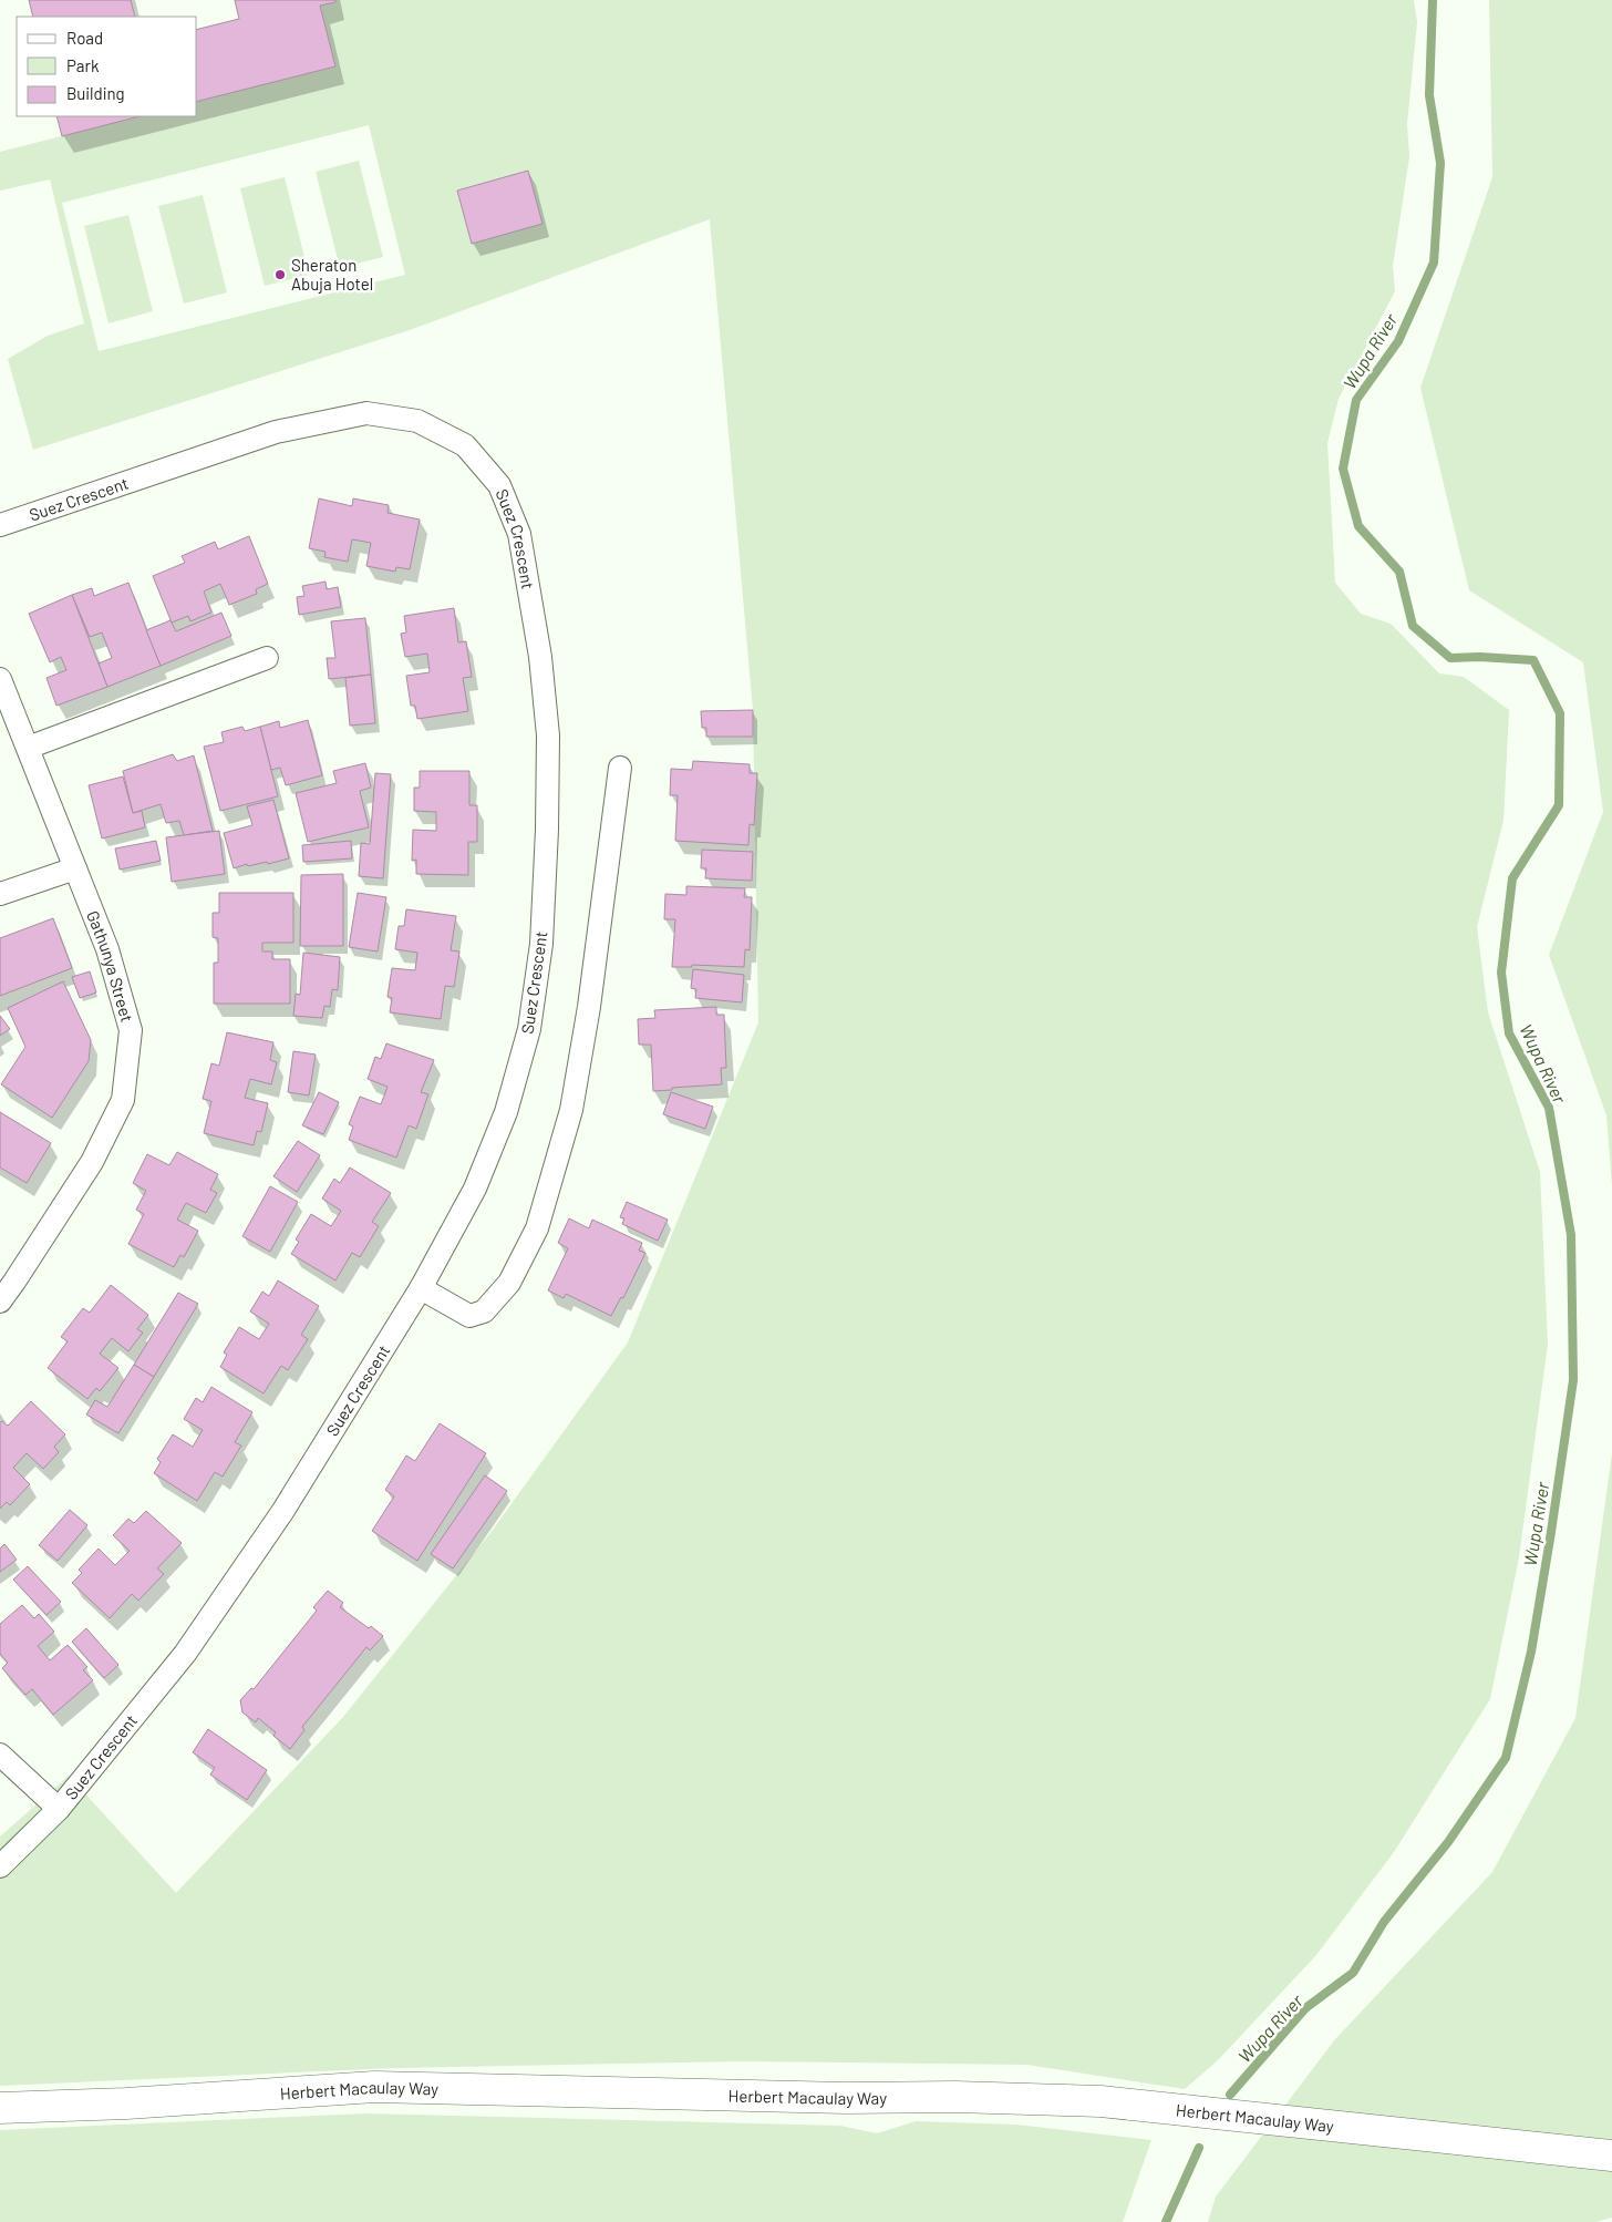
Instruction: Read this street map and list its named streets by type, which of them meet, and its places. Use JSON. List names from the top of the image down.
{
  "streets": {
    "main road": ["Herbert Macaulay Way"],
    "street": ["Suez Crescent", "Gathunya Street"]
  },
  "water": ["Wupa River"],
  "places": ["Sheraton Abuja Hotel"],
  "legend": ["Road", "Park", "Building"]
}
